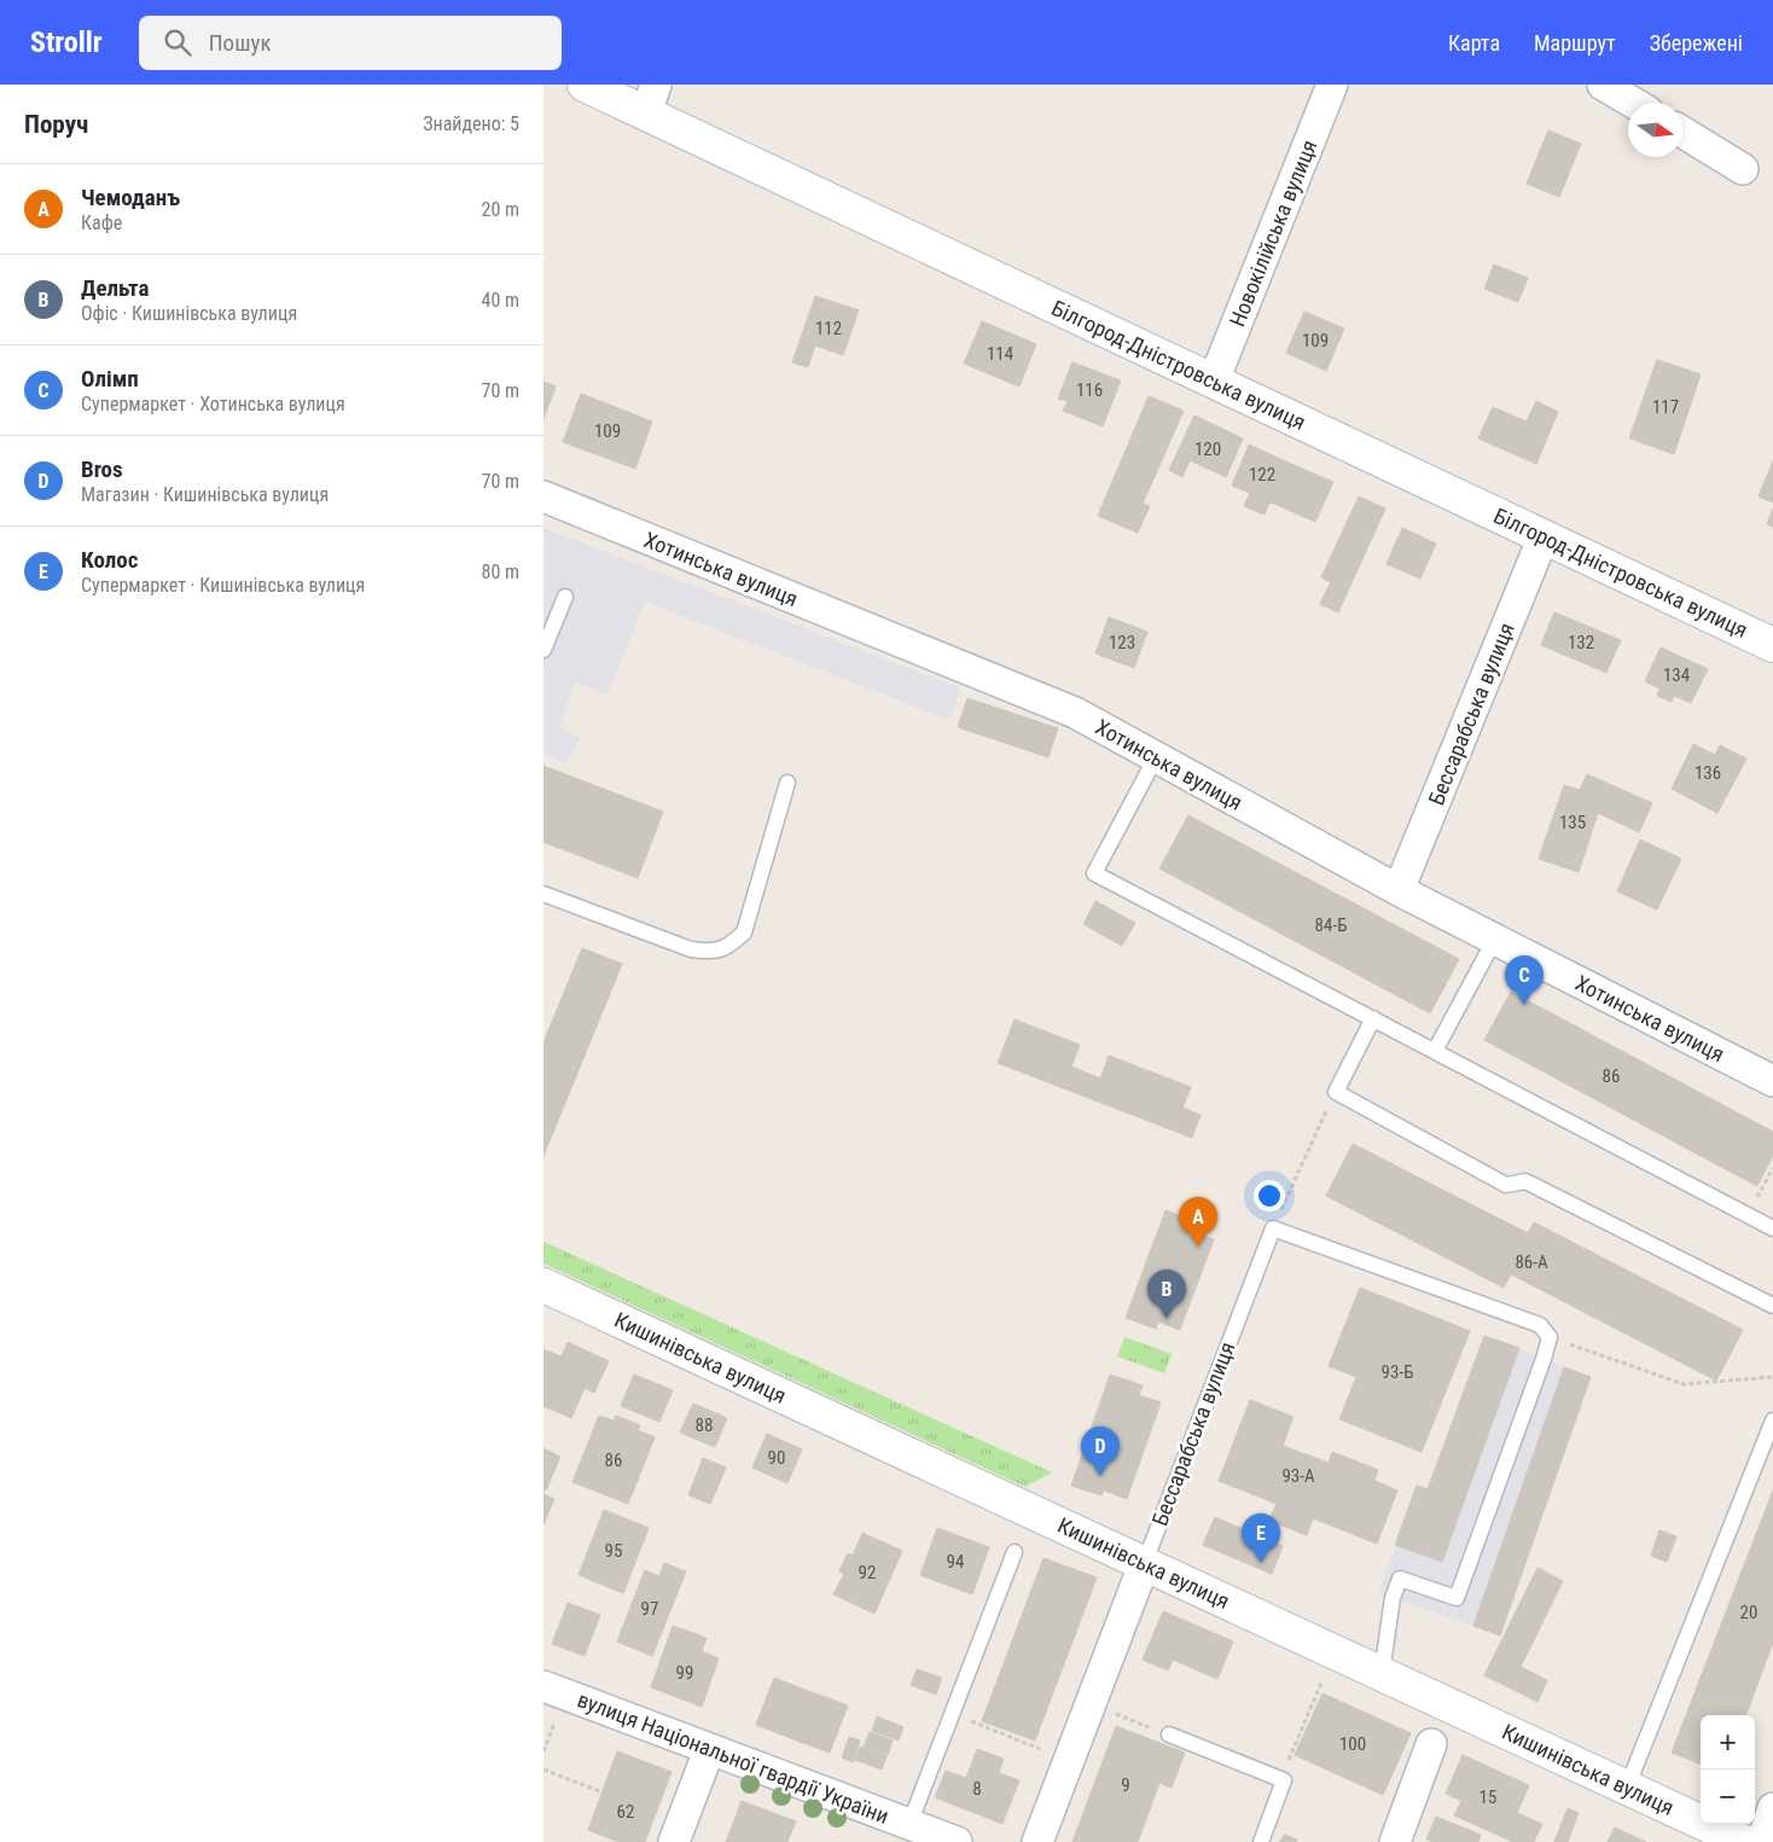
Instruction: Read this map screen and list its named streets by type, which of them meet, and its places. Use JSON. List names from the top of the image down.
{
  "streets": {
    "street": [
      "Новокілійська вулиця",
      "Білгород-Дністровська вулиця",
      "Хотинська вулиця",
      "Бессарабська вулиця",
      "Кишинівська вулиця",
      "вулиця Національної гвардії України"
    ]
  },
  "crossings": [
    ["Новокілійська вулиця", "Білгород-Дністровська вулиця"],
    ["Білгород-Дністровська вулиця", "Бессарабська вулиця"],
    ["Хотинська вулиця", "Бессарабська вулиця"],
    ["Бессарабська вулиця", "Кишинівська вулиця"]
  ],
  "house_numbers": [
    "112",
    "109",
    "114",
    "116",
    "117",
    "109",
    "120",
    "122",
    "123",
    "132",
    "134",
    "136",
    "135",
    "84-Б",
    "86",
    "86-А",
    "93-Б",
    "88",
    "90",
    "86",
    "93-А",
    "95",
    "94",
    "92",
    "97",
    "20",
    "99",
    "100",
    "9",
    "8",
    "15",
    "62"
  ],
  "north": "right",
  "page": {
    "header": "Strollr",
    "search": "Пошук",
    "nav": ["Карта", "Маршрут", "Збережені"],
    "heading": ["Поруч", "Знайдено: 5"],
    "list": [
      {
        "mark": "A",
        "name": "Чемоданъ",
        "note": "Кафе",
        "value": "20 m"
      },
      {
        "mark": "B",
        "name": "Дельта",
        "note": "Офіс · Кишинівська вулиця",
        "value": "40 m"
      },
      {
        "mark": "C",
        "name": "Олімп",
        "note": "Супермаркет · Хотинська вулиця",
        "value": "70 m"
      },
      {
        "mark": "D",
        "name": "Bros",
        "note": "Магазин · Кишинівська вулиця",
        "value": "70 m"
      },
      {
        "mark": "E",
        "name": "Колос",
        "note": "Супермаркет · Кишинівська вулиця",
        "value": "80 m"
      }
    ],
    "pins": [
      "C",
      "A",
      "B",
      "D",
      "E"
    ],
    "map_buttons": ["+", "−"]
  }
}
